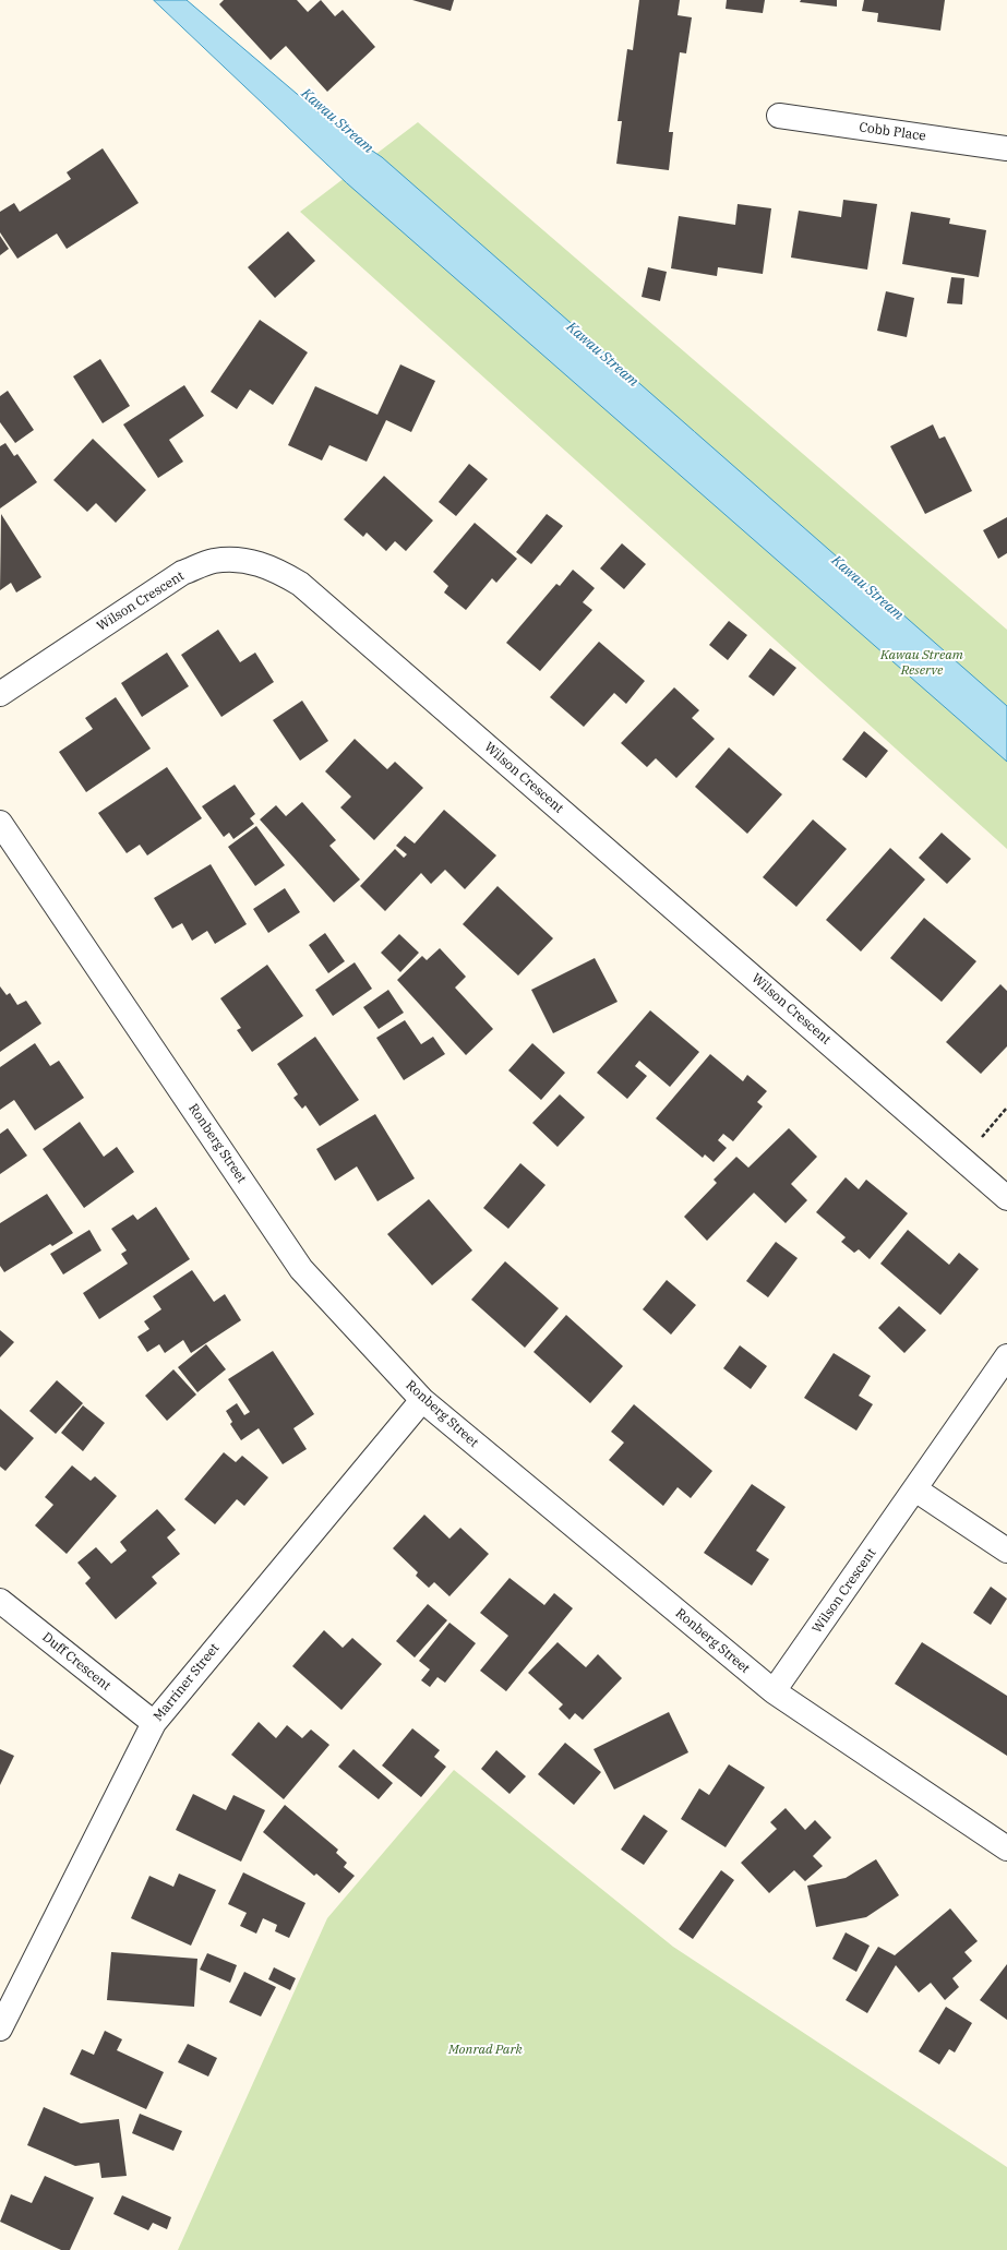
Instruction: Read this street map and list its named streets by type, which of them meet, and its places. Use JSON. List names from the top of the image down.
{
  "streets": {
    "street": [
      "Cobb Place",
      "Wilson Crescent",
      "Ronberg Street",
      "Duff Crescent",
      "Marriner Street"
    ]
  },
  "crossings": [
    ["Wilson Crescent", "Ronberg Street"],
    ["Ronberg Street", "Marriner Street"],
    ["Duff Crescent", "Marriner Street"]
  ],
  "water": ["Kawau Stream"],
  "parks": ["Kawau Stream Reserve", "Monrad Park"]
}
